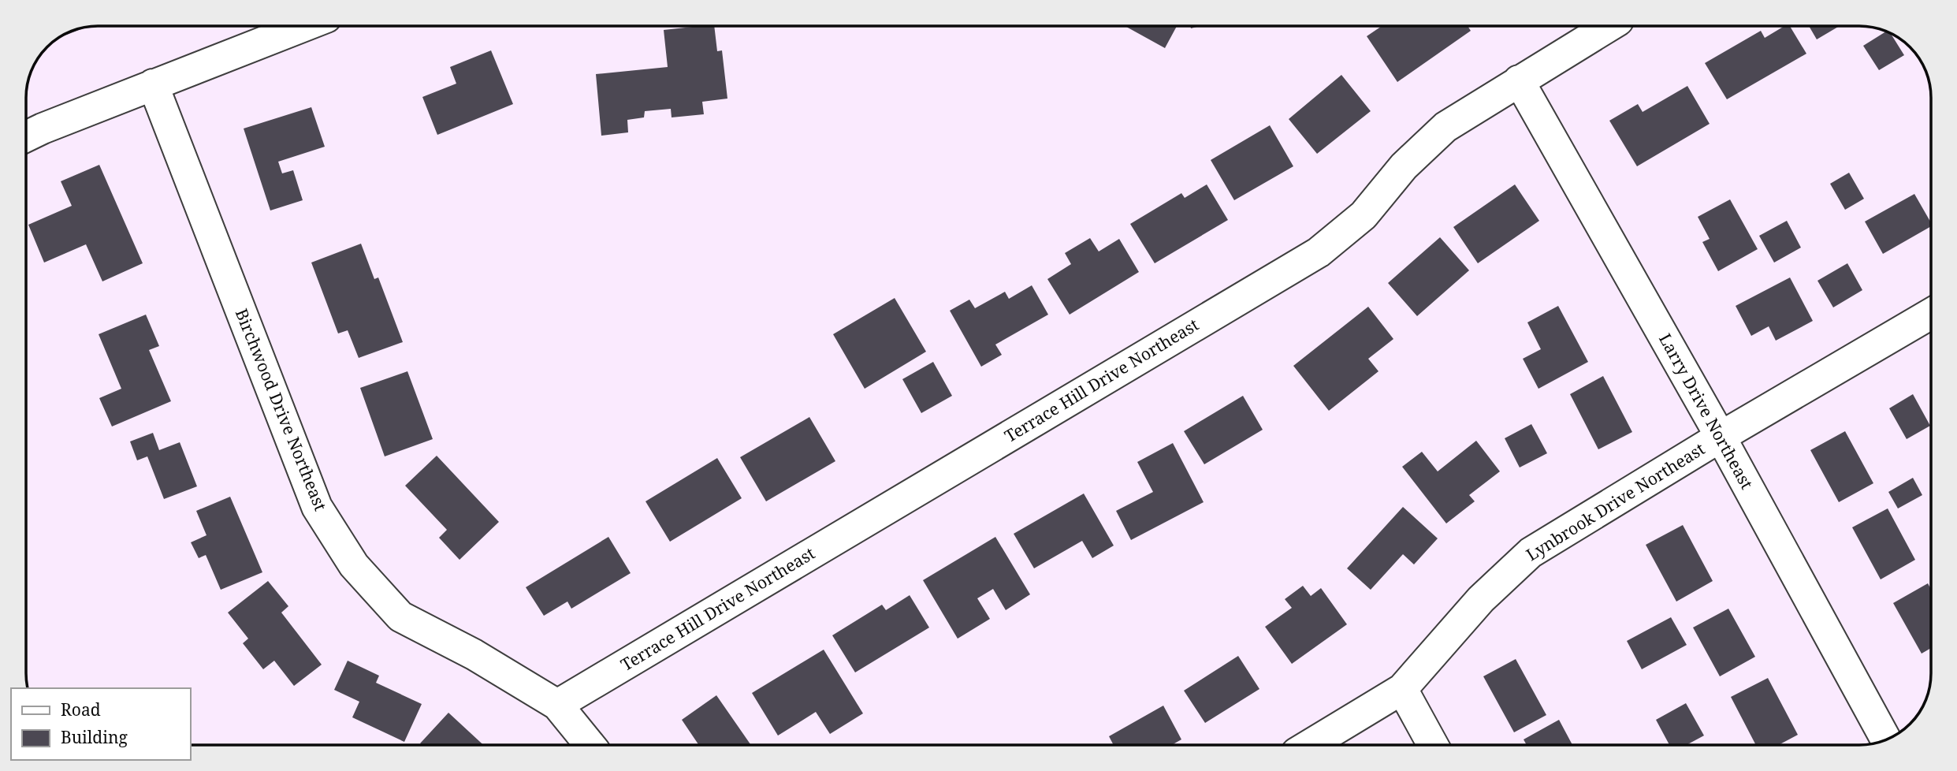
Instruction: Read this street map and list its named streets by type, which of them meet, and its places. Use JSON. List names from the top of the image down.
{
  "streets": {
    "street": [
      "Terrace Hill Drive Northeast",
      "Birchwood Drive Northeast",
      "Larry Drive Northeast",
      "Lynbrook Drive Northeast"
    ]
  },
  "crossings": [
    ["Terrace Hill Drive Northeast", "Birchwood Drive Northeast"],
    ["Terrace Hill Drive Northeast", "Larry Drive Northeast"],
    ["Larry Drive Northeast", "Lynbrook Drive Northeast"]
  ],
  "legend": ["Road", "Building"]
}
